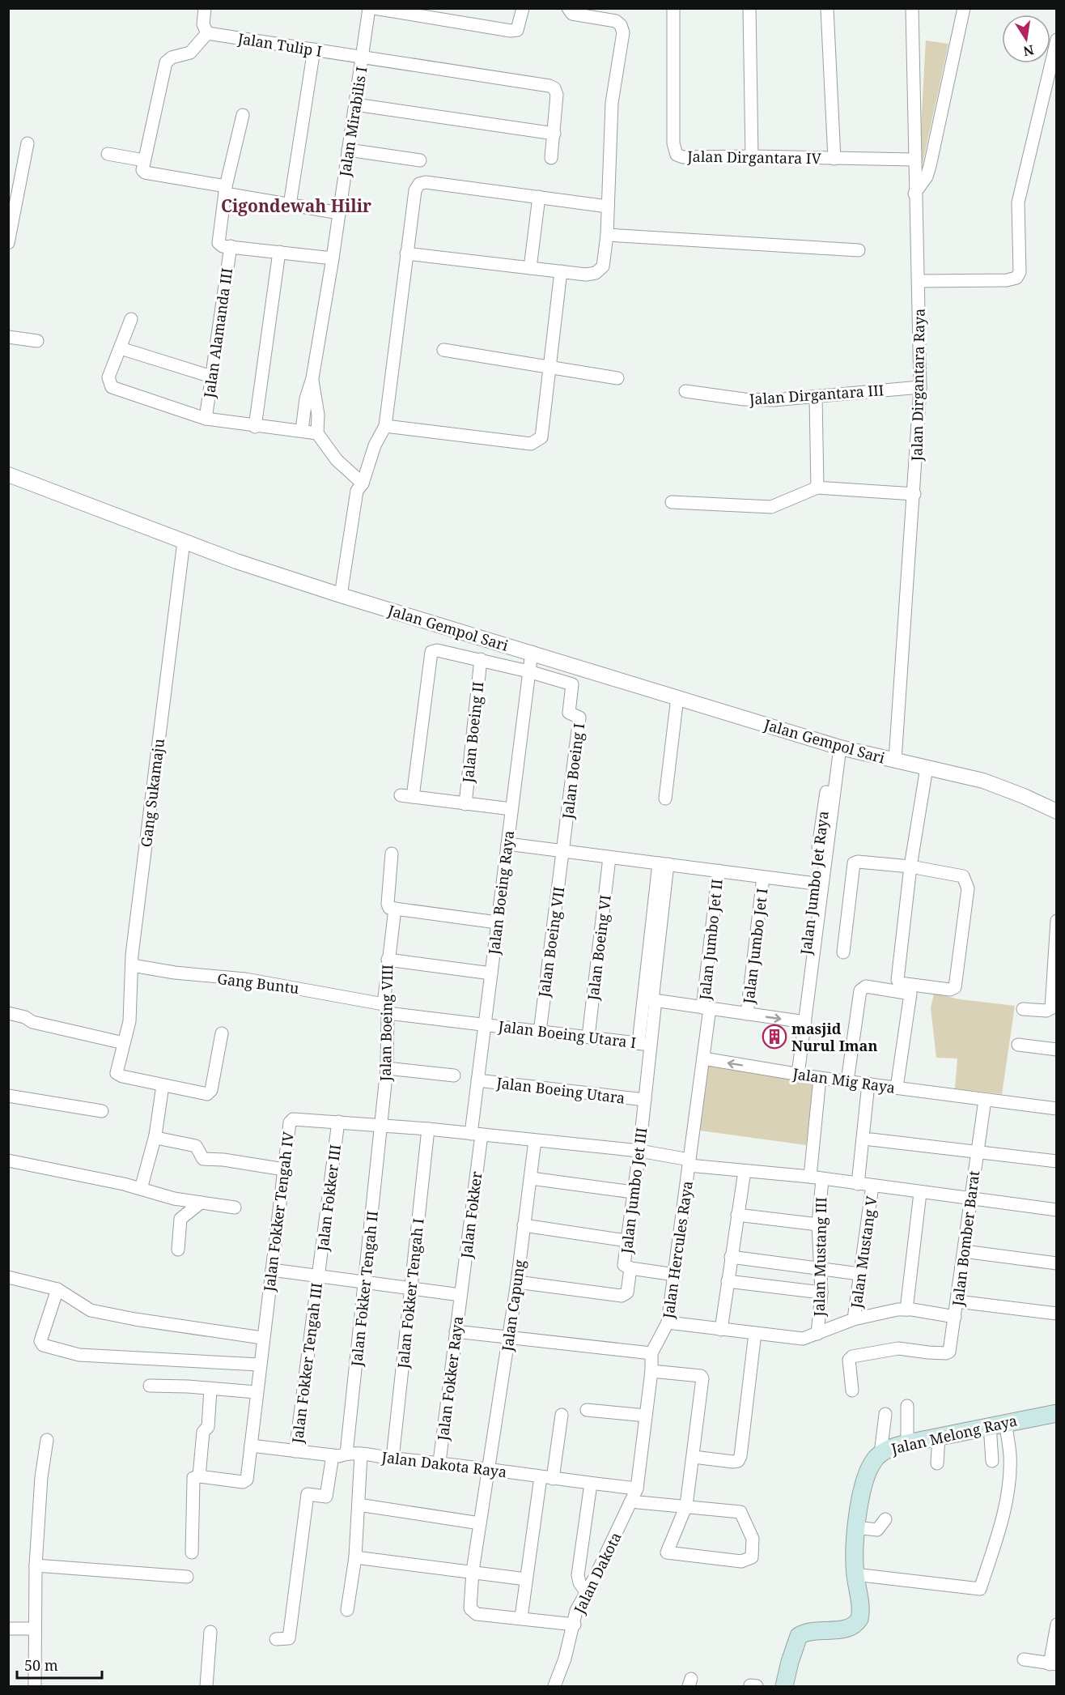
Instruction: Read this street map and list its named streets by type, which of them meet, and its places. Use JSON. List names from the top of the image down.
{
  "streets": {
    "main road": ["Jalan Melong Raya"],
    "street": [
      "Jalan Tulip I",
      "Jalan Mirabilis I",
      "Jalan Dirgantara IV",
      "Jalan Alamanda III",
      "Jalan Dirgantara Raya",
      "Jalan Dirgantara III",
      "Jalan Gempol Sari",
      "Jalan Boeing II",
      "Jalan Boeing I",
      "Gang Sukamaju",
      "Jalan Jumbo Jet Raya",
      "Jalan Boeing Raya",
      "Jalan Jumbo Jet II",
      "Jalan Boeing VII",
      "Jalan Jumbo Jet I",
      "Jalan Boeing VI",
      "Gang Buntu",
      "Jalan Boeing VIII",
      "Jalan Boeing Utara I",
      "Jalan Mig Raya",
      "Jalan Boeing Utara",
      "Jalan Jumbo Jet III",
      "Jalan Fokker III",
      "Jalan Fokker Tengah IV",
      "Jalan Fokker",
      "Jalan Bomber Barat",
      "Jalan Hercules Raya",
      "Jalan Mustang V",
      "Jalan Mustang III",
      "Jalan Fokker Tengah II",
      "Jalan Fokker Tengah I",
      "Jalan Capung",
      "Jalan Fokker Tengah III",
      "Jalan Fokker Raya",
      "Jalan Dakota Raya",
      "Jalan Dakota"
    ]
  },
  "crossings": [
    ["Jalan Tulip I", "Jalan Mirabilis I"],
    ["Jalan Dirgantara IV", "Jalan Dirgantara Raya"],
    ["Jalan Dirgantara Raya", "Jalan Dirgantara III"],
    ["Jalan Dirgantara Raya", "Jalan Gempol Sari"],
    ["Jalan Gempol Sari", "Jalan Boeing I"],
    ["Jalan Gempol Sari", "Gang Sukamaju"],
    ["Jalan Gempol Sari", "Jalan Jumbo Jet Raya"],
    ["Jalan Gempol Sari", "Jalan Boeing Raya"],
    ["Jalan Boeing I", "Jalan Boeing Raya"],
    ["Jalan Boeing I", "Jalan Boeing VII"],
    ["Gang Sukamaju", "Gang Buntu"],
    ["Jalan Jumbo Jet Raya", "Jalan Mig Raya"],
    ["Jalan Boeing Raya", "Gang Buntu"],
    ["Jalan Boeing Raya", "Jalan Boeing Utara I"],
    ["Jalan Boeing Raya", "Jalan Boeing Utara"],
    ["Jalan Boeing Raya", "Jalan Fokker Tengah IV"],
    ["Jalan Boeing Raya", "Jalan Fokker"],
    ["Jalan Jumbo Jet II", "Jalan Hercules Raya"],
    ["Jalan Boeing VII", "Jalan Boeing Utara I"],
    ["Jalan Boeing VI", "Jalan Boeing Utara I"],
    ["Gang Buntu", "Jalan Boeing VIII"],
    ["Gang Buntu", "Jalan Boeing Utara I"],
    ["Jalan Boeing VIII", "Jalan Fokker Tengah IV"],
    ["Jalan Boeing VIII", "Jalan Fokker Tengah II"],
    ["Jalan Boeing Utara I", "Jalan Jumbo Jet III"],
    ["Jalan Mig Raya", "Jalan Bomber Barat"],
    ["Jalan Mig Raya", "Jalan Hercules Raya"],
    ["Jalan Mig Raya", "Jalan Mustang III"],
    ["Jalan Boeing Utara", "Jalan Jumbo Jet III"],
    ["Jalan Jumbo Jet III", "Jalan Fokker Tengah IV"],
    ["Jalan Jumbo Jet III", "Jalan Capung"],
    ["Jalan Fokker III", "Jalan Fokker Tengah IV"],
    ["Jalan Fokker III", "Jalan Fokker Tengah III"],
    ["Jalan Fokker Tengah IV", "Jalan Fokker"],
    ["Jalan Fokker Tengah IV", "Jalan Bomber Barat"],
    ["Jalan Fokker Tengah IV", "Jalan Hercules Raya"],
    ["Jalan Fokker Tengah IV", "Jalan Mustang V"],
    ["Jalan Fokker Tengah IV", "Jalan Mustang III"],
    ["Jalan Fokker Tengah IV", "Jalan Fokker Tengah II"],
    ["Jalan Fokker Tengah IV", "Jalan Fokker Tengah I"],
    ["Jalan Fokker Tengah IV", "Jalan Capung"],
    ["Jalan Fokker Tengah IV", "Jalan Dakota Raya"],
    ["Jalan Fokker", "Jalan Fokker Raya"],
    ["Jalan Bomber Barat", "Jalan Hercules Raya"],
    ["Jalan Bomber Barat", "Jalan Mustang V"],
    ["Jalan Bomber Barat", "Jalan Mustang III"],
    ["Jalan Hercules Raya", "Jalan Dakota Raya"],
    ["Jalan Hercules Raya", "Jalan Dakota"],
    ["Jalan Fokker Tengah II", "Jalan Dakota Raya"],
    ["Jalan Fokker Tengah I", "Jalan Dakota Raya"],
    ["Jalan Capung", "Jalan Dakota Raya"],
    ["Jalan Fokker Tengah III", "Jalan Dakota Raya"],
    ["Jalan Fokker Raya", "Jalan Dakota Raya"],
    ["Jalan Dakota Raya", "Jalan Dakota"]
  ],
  "districts": ["Cigondewah Hilir"],
  "places": {
    "building": ["masjid Nurul Iman"]
  },
  "scale_bar": "50 m",
  "north": "bottom"
}
